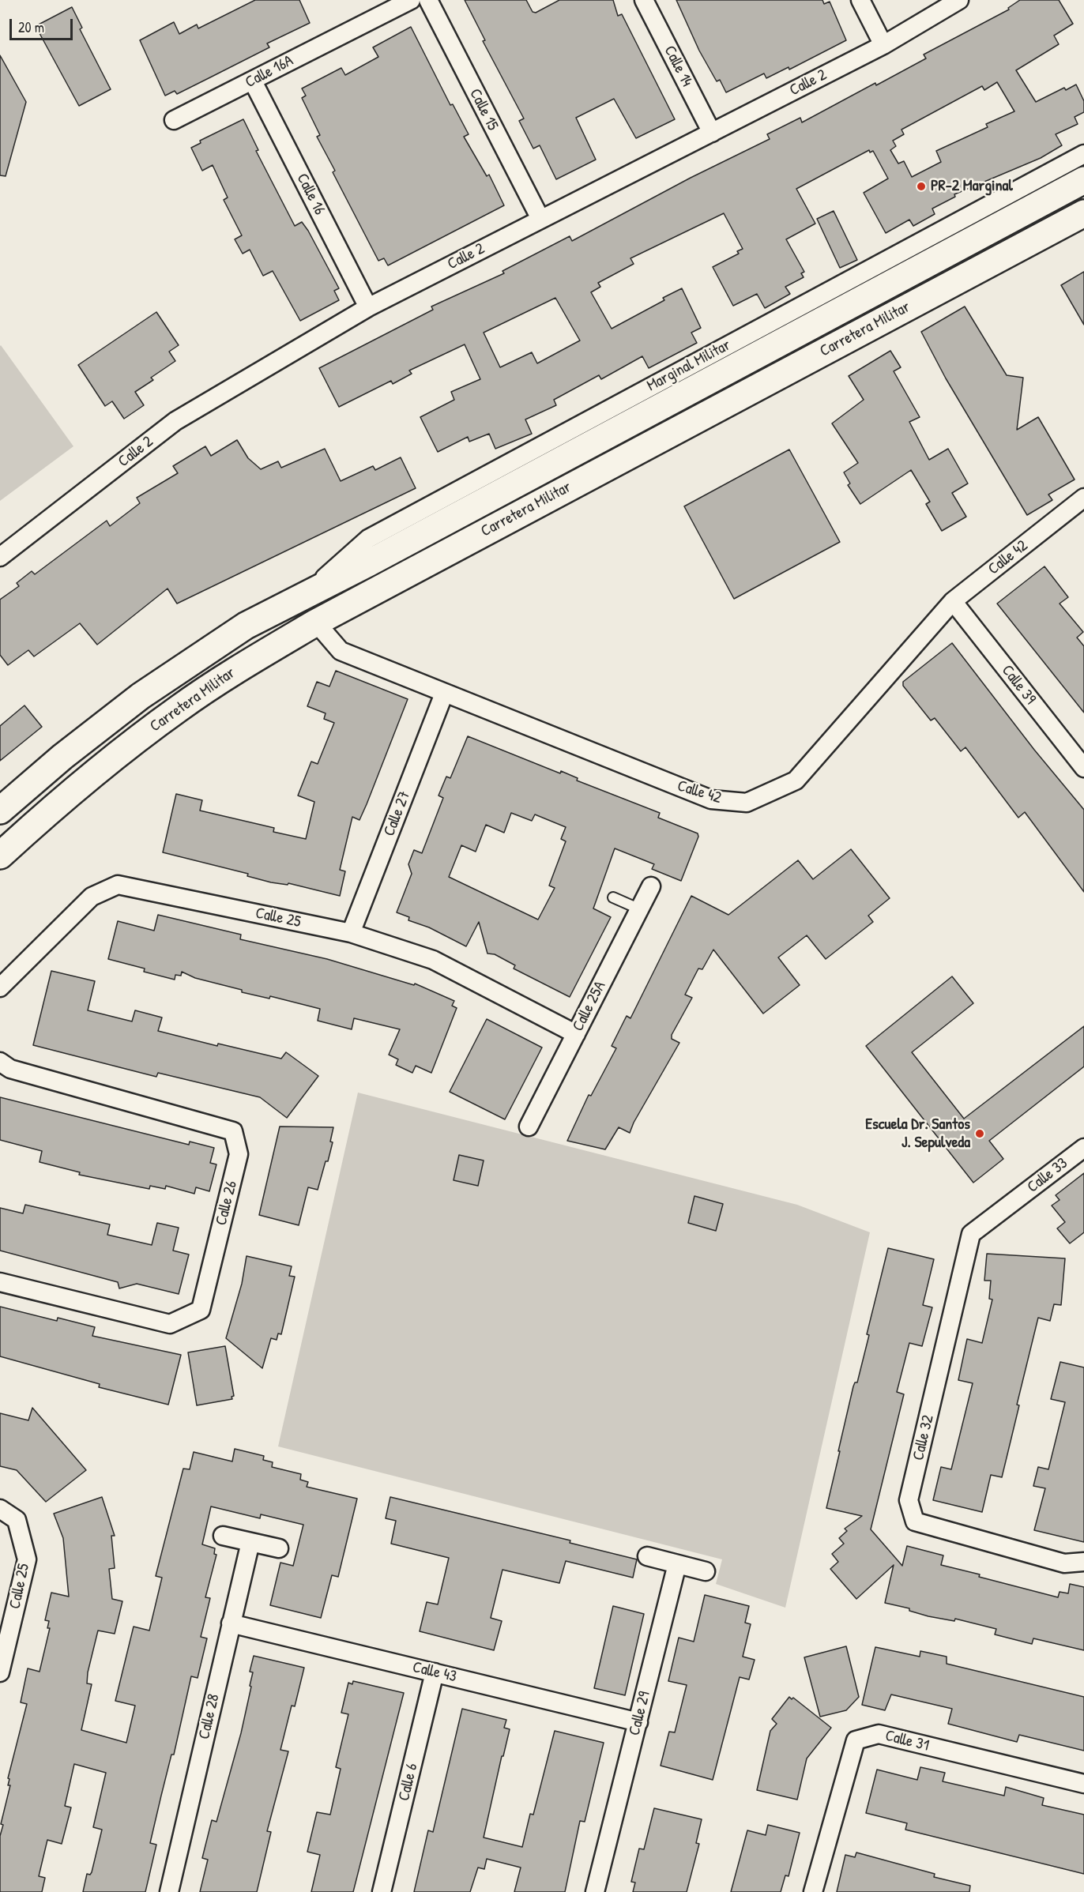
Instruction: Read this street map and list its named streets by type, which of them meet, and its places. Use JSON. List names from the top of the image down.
{
  "streets": {
    "main road": ["Carretera Militar"],
    "street": [
      "Calle 14",
      "Calle 16A",
      "Calle 2",
      "Calle 15",
      "Calle 16",
      "Marginal Militar",
      "Calle 42",
      "Calle 39",
      "Calle 27",
      "Calle 25",
      "Calle 25A",
      "Calle 33",
      "Calle 26",
      "Calle 32",
      "Calle 43",
      "Calle 29",
      "Calle 28",
      "Calle 31",
      "Calle 6"
    ]
  },
  "crossings": [
    ["Calle 14", "Calle 2"],
    ["Calle 16A", "Calle 16"],
    ["Calle 2", "Calle 15"],
    ["Calle 2", "Calle 16"],
    ["Carretera Militar", "Marginal Militar"],
    ["Carretera Militar", "Calle 42"],
    ["Calle 42", "Calle 39"],
    ["Calle 42", "Calle 27"],
    ["Calle 27", "Calle 25"],
    ["Calle 25", "Calle 25A"],
    ["Calle 33", "Calle 32"],
    ["Calle 43", "Calle 29"],
    ["Calle 43", "Calle 28"],
    ["Calle 43", "Calle 6"]
  ],
  "places": ["PR-2 Marginal", "Escuela Dr. Santos J. Sepulveda"],
  "scale_bar": "20 m"
}
